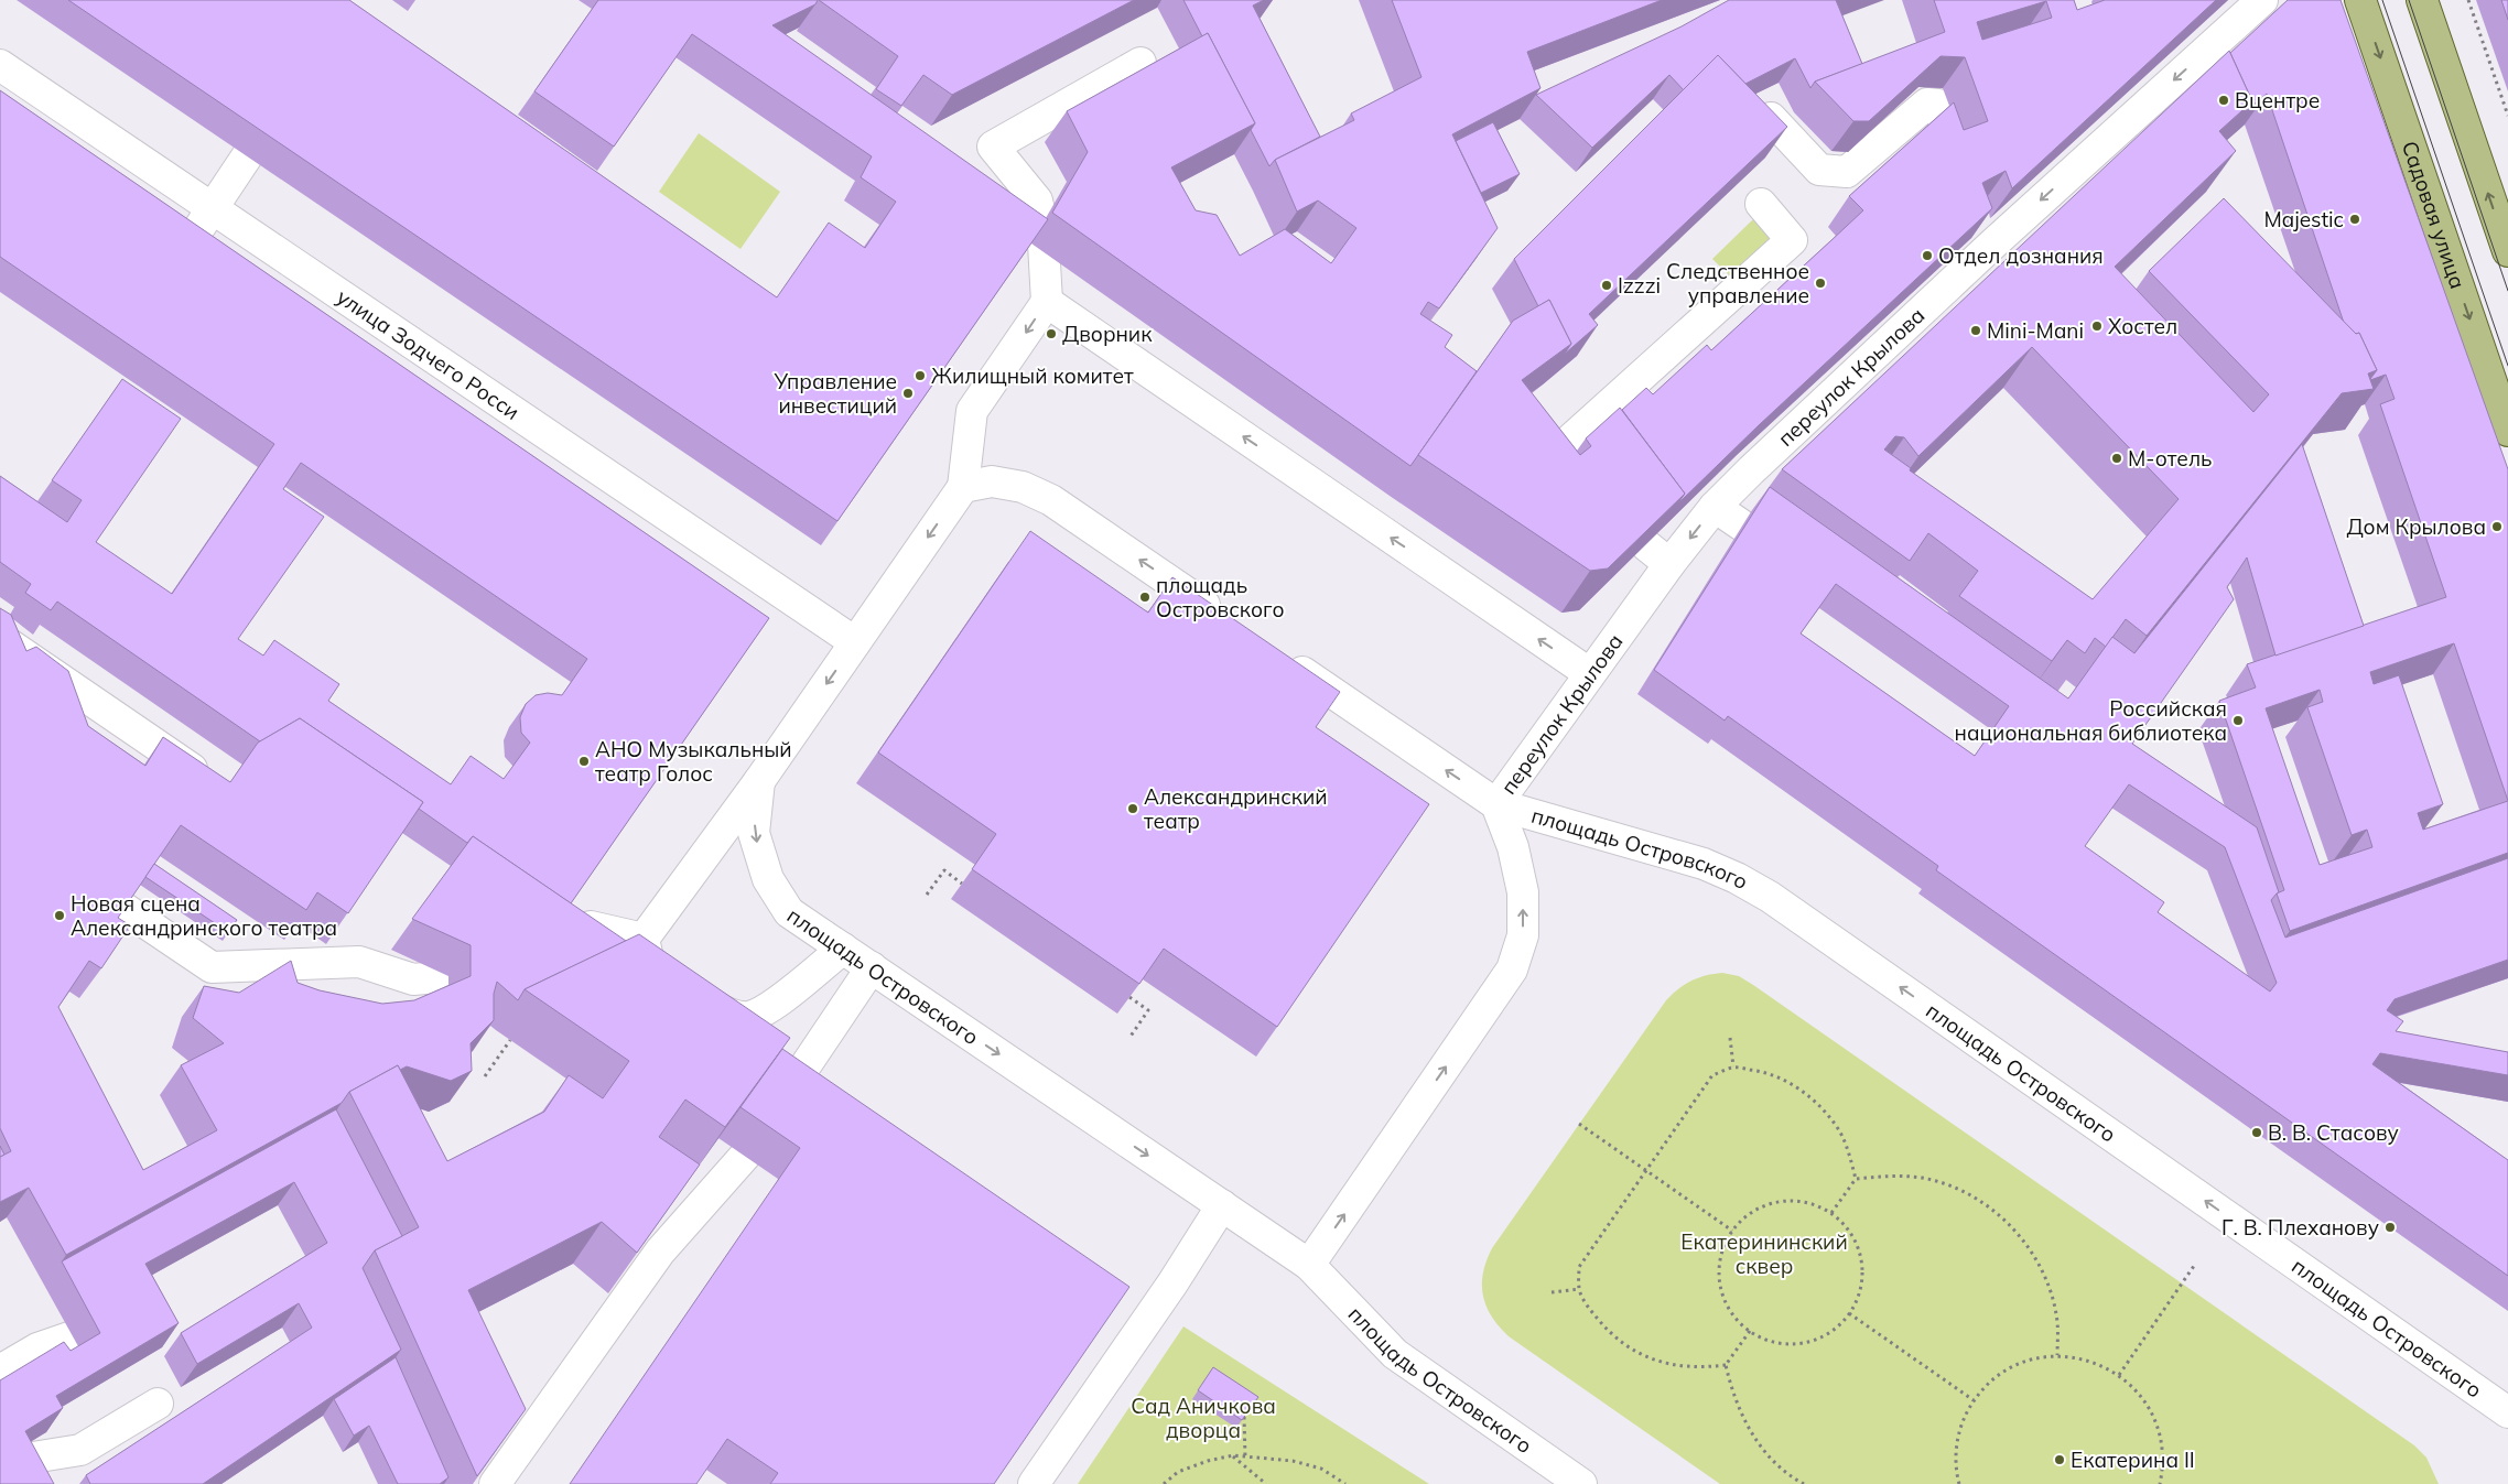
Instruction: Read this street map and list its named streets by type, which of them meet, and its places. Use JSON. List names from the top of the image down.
{
  "streets": {
    "main road": ["Садовая улица"],
    "street": ["улица Зодчего Росси", "переулок Крылова", "площадь Островского"]
  },
  "crossings": [
    ["улица Зодчего Росси", "площадь Островского"],
    ["переулок Крылова", "площадь Островского"]
  ],
  "one_way": ["переулок Крылова"],
  "parks": ["Екатерининский сквер", "Сад Аничкова дворца"],
  "places": [
    "Вцентре",
    "Majestic",
    "Отдел дознания",
    "Следственное управление",
    "Izzzi",
    "Хостел",
    "Mini-Mani",
    "Дворник",
    "Жилищный комитет",
    "Управление инвестиций",
    "М-отель",
    "Дом Крылова",
    "площадь Островского",
    "Российская национальная библиотека",
    "АНО Музыкальный театр Голос",
    "Александринский театр",
    "Новая сцена Александринского театра",
    "В. В. Стасову",
    "Г. В. Плеханову",
    "Екатерина II"
  ]
}
